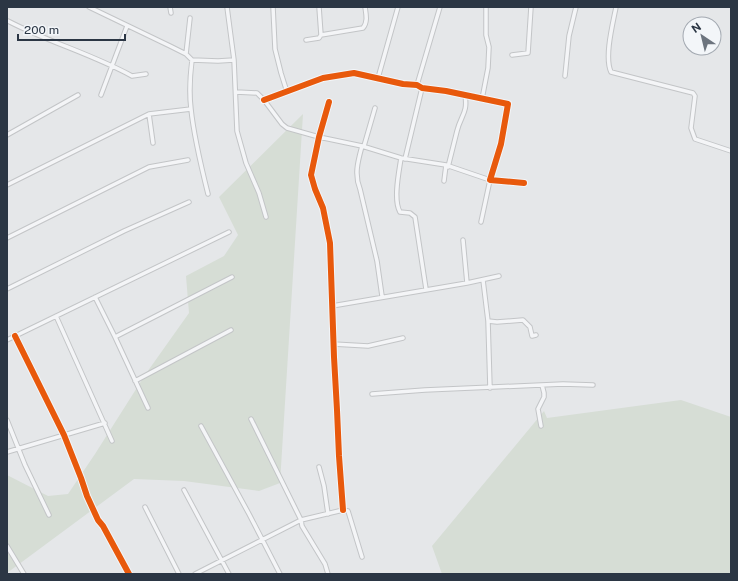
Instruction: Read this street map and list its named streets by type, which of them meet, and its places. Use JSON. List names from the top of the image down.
{
  "scale_bar": "200 m",
  "north": "top left"
}
